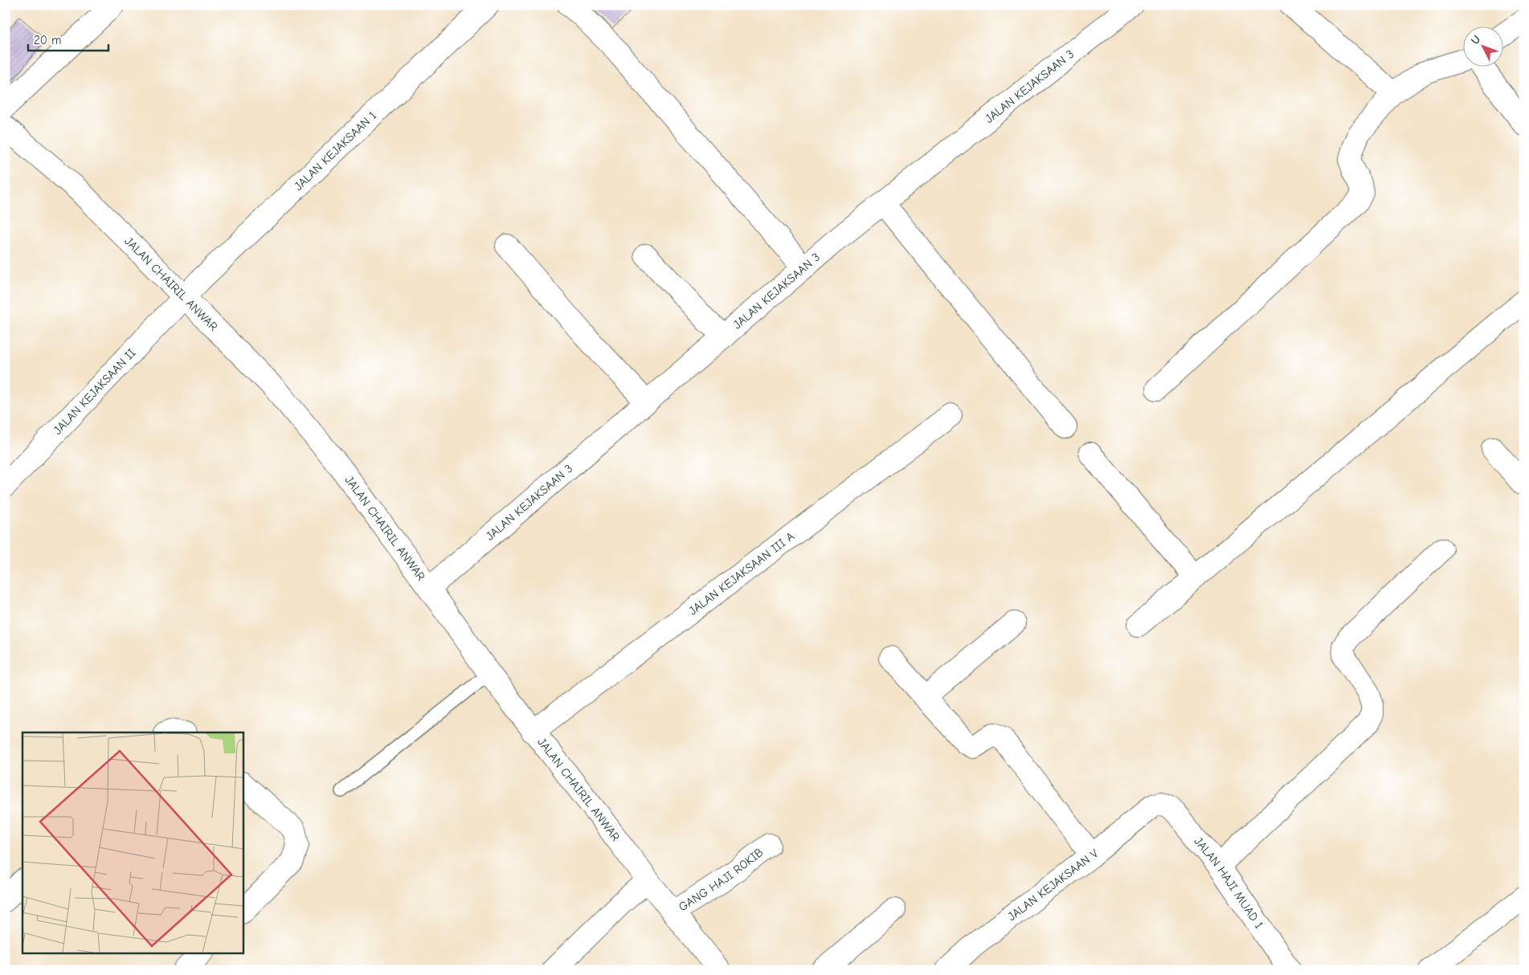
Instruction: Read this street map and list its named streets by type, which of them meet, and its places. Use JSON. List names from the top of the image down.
{
  "streets": {
    "street": [
      "JALAN KEJAKSAAN 3",
      "JALAN KEJAKSAAN 1",
      "JALAN CHAIRIL ANWAR",
      "JALAN KEJAKSAAN II",
      "JALAN KEJAKSAAN III A",
      "GANG HAJI ROKIB",
      "JALAN HAJI MUAD 1",
      "JALAN KEJAKSAAN V"
    ]
  },
  "crossings": [
    ["JALAN KEJAKSAAN 3", "JALAN CHAIRIL ANWAR"],
    ["JALAN KEJAKSAAN 1", "JALAN CHAIRIL ANWAR"],
    ["JALAN KEJAKSAAN 1", "JALAN KEJAKSAAN II"],
    ["JALAN CHAIRIL ANWAR", "JALAN KEJAKSAAN II"],
    ["JALAN CHAIRIL ANWAR", "JALAN KEJAKSAAN III A"],
    ["JALAN CHAIRIL ANWAR", "GANG HAJI ROKIB"],
    ["JALAN HAJI MUAD 1", "JALAN KEJAKSAAN V"]
  ],
  "scale_bar": "20 m",
  "north": "top left"
}
